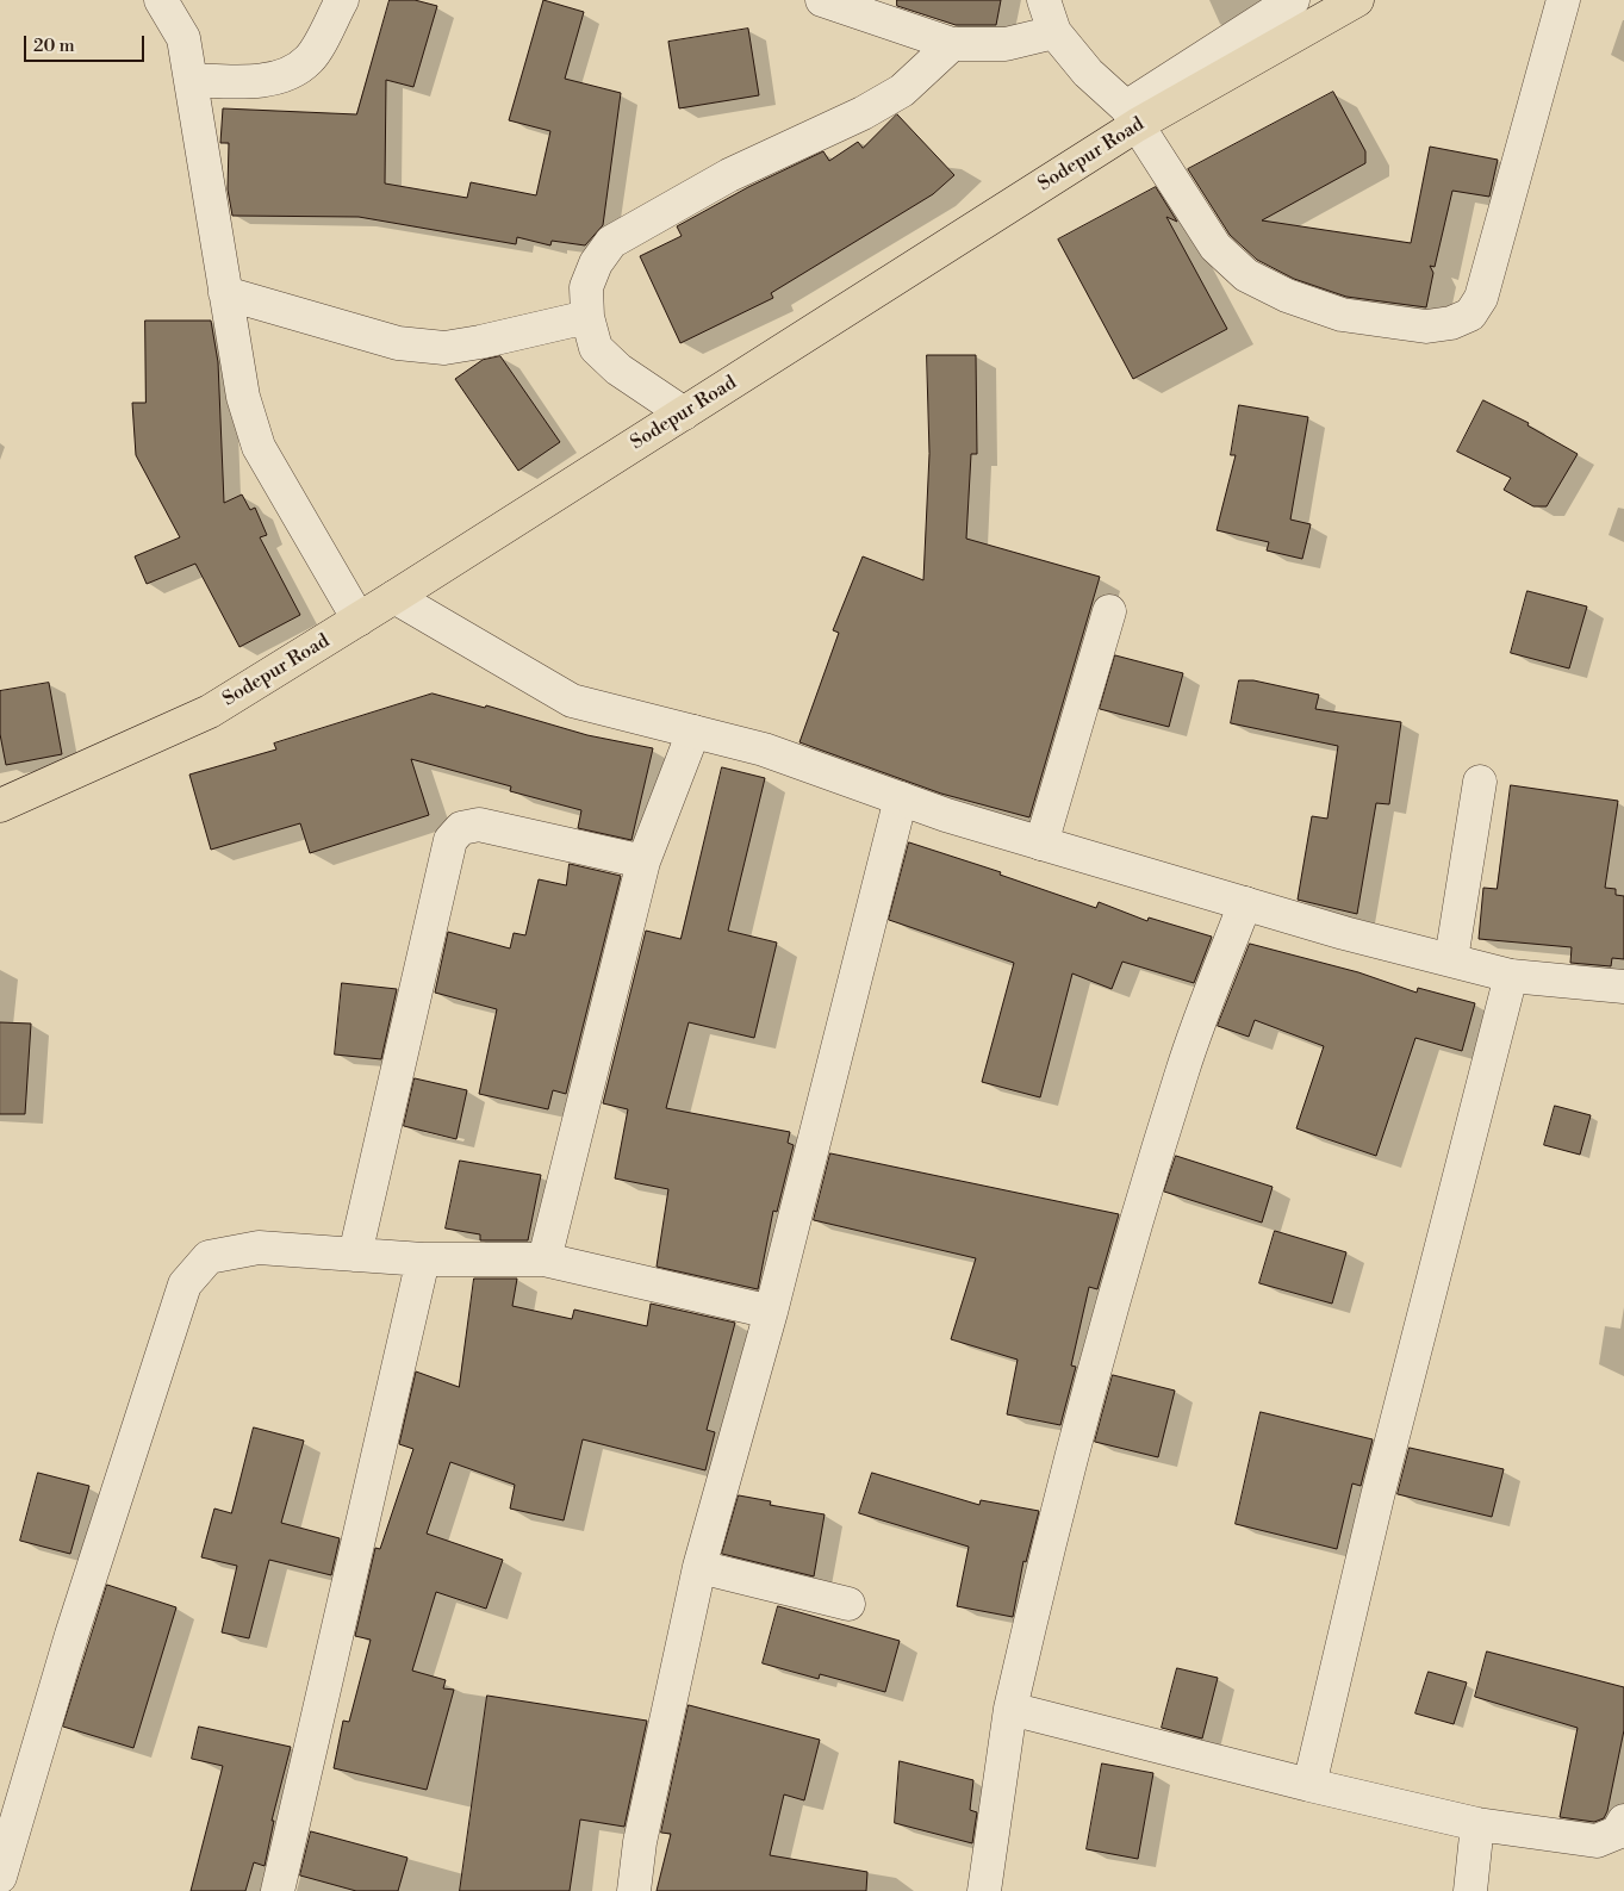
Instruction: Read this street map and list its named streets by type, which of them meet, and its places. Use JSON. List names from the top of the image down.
{
  "streets": {
    "main road": ["Sodepur Road"]
  },
  "scale_bar": "20 m"
}
